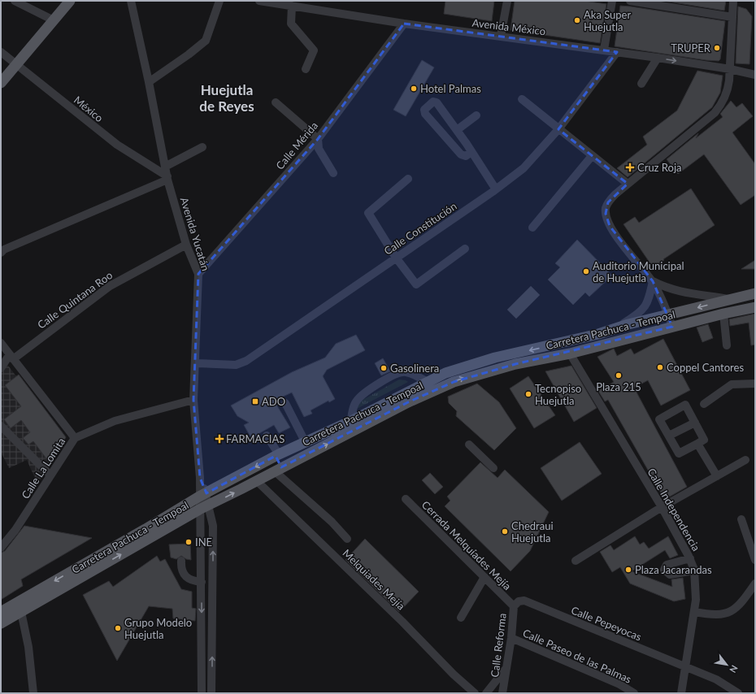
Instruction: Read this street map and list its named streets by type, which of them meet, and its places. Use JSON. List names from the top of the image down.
{
  "streets": {
    "main road": ["Carretera Pachuca - Tempoal"],
    "street": [
      "Avenida México",
      "México",
      "Calle Mérida",
      "Calle Constitución",
      "Avenida Yucatán",
      "Calle Quintana Roo",
      "Calle La Lomita",
      "Calle Independencia",
      "Cerrada Melquíades Mejía",
      "Melquiades Mejía",
      "Calle Pepeyocas",
      "Calle Reforma",
      "Calle Paseo de las Palmas"
    ]
  },
  "crossings": [
    ["Avenida México", "Calle Mérida"],
    ["Avenida México", "Calle Constitución"],
    ["México", "Avenida Yucatán"],
    ["Calle Mérida", "Avenida Yucatán"],
    ["Calle Constitución", "Avenida Yucatán"],
    ["Avenida Yucatán", "Calle Quintana Roo"],
    ["Avenida Yucatán", "Carretera Pachuca - Tempoal"],
    ["Avenida Yucatán", "Calle La Lomita"],
    ["Carretera Pachuca - Tempoal", "Calle Independencia"],
    ["Carretera Pachuca - Tempoal", "Melquiades Mejía"],
    ["Calle Independencia", "Calle Pepeyocas"],
    ["Cerrada Melquíades Mejía", "Calle Pepeyocas"],
    ["Cerrada Melquíades Mejía", "Calle Reforma"],
    ["Calle Pepeyocas", "Calle Reforma"],
    ["Calle Reforma", "Calle Paseo de las Palmas"]
  ],
  "districts": ["Huejutla de Reyes"],
  "places": {
    "other": [
      "Aka Super Huejutla",
      "TRUPER",
      "Hotel Palmas",
      "Auditorio Municipal de Huejutla",
      "Coppel Cantores",
      "Gasolinera",
      "Plaza 215",
      "Tecnopiso Huejutla",
      "Chedraui Huejutla",
      "INE",
      "Plaza Jacarandas",
      "Grupo Modelo Huejutla"
    ],
    "health": ["Cruz Roja", "FARMACIAS"],
    "transit": ["ADO"]
  },
  "north": "bottom right"
}
